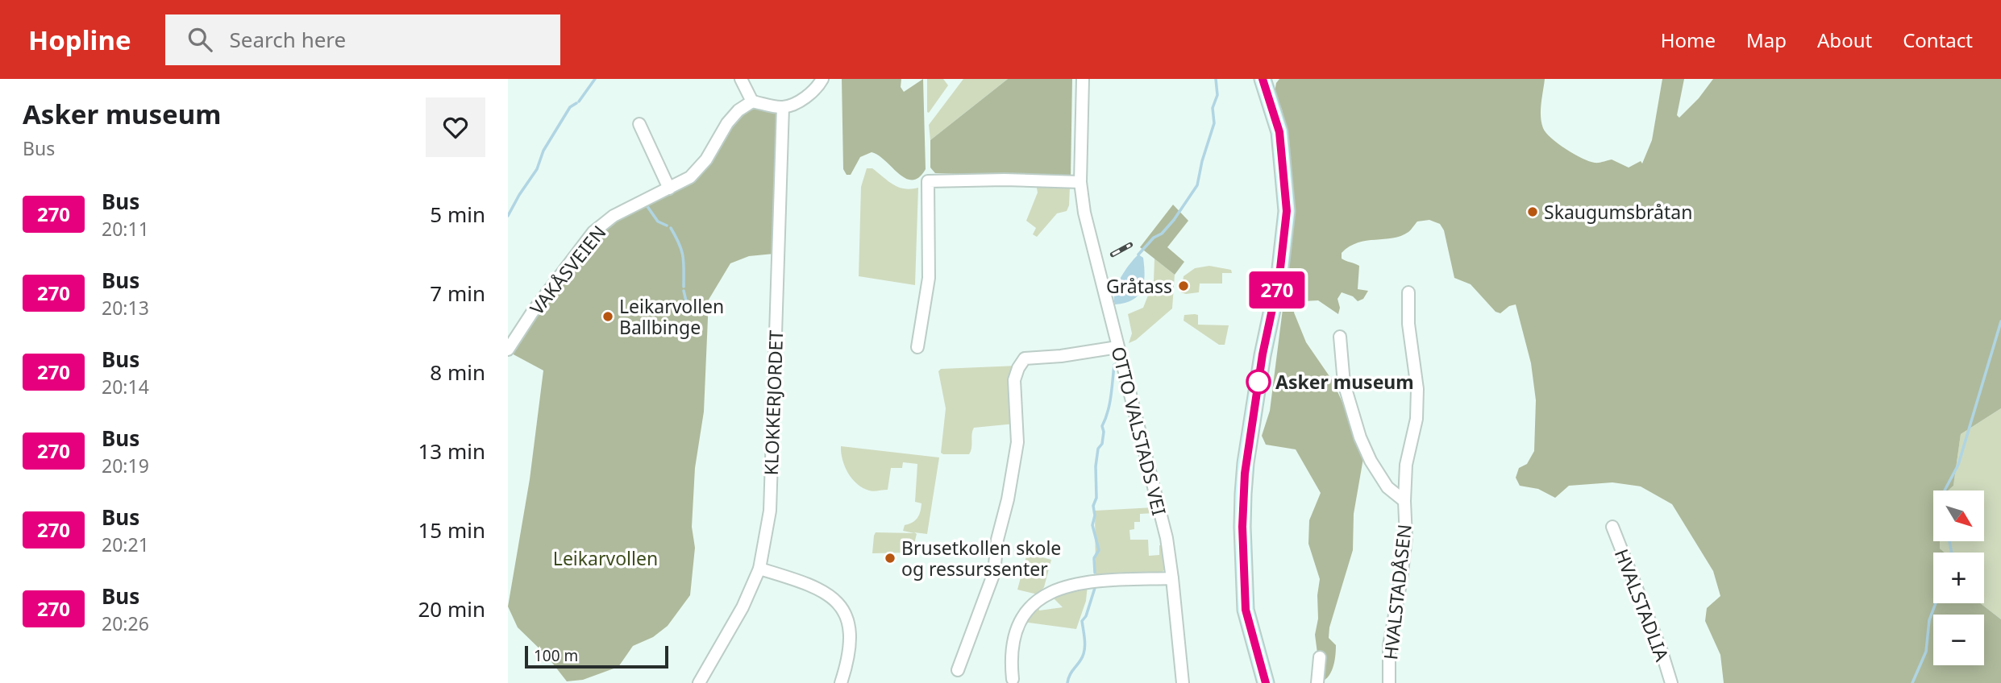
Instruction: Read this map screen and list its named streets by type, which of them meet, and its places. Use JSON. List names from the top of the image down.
{
  "streets": {
    "street": [
      "VAKÅSVEIEN",
      "KLOKKERJORDET",
      "OTTO VALSTADS VEI",
      "HVALSTADÅSEN",
      "HVALSTADLIA"
    ]
  },
  "parks": ["Leikarvollen"],
  "places": [
    "Skaugumsbråtan",
    "Gråtass",
    "Leikarvollen Ballbinge",
    "Asker museum",
    "Brusetkollen skole og ressurssenter"
  ],
  "lines": ["bus line 270"],
  "scale_bar": "100 m",
  "north": "bottom right",
  "page": {
    "header": "Hopline",
    "search": "Search here",
    "nav": [
      "Home",
      "Map",
      "About",
      "Contact"
    ],
    "heading": ["Asker museum", "Bus"],
    "on_map": "270",
    "list": [
      {
        "mark": "270",
        "name": "Bus",
        "note": "20:11",
        "value": "5 min"
      },
      {
        "mark": "270",
        "name": "Bus",
        "note": "20:13",
        "value": "7 min"
      },
      {
        "mark": "270",
        "name": "Bus",
        "note": "20:14",
        "value": "8 min"
      },
      {
        "mark": "270",
        "name": "Bus",
        "note": "20:19",
        "value": "13 min"
      },
      {
        "mark": "270",
        "name": "Bus",
        "note": "20:21",
        "value": "15 min"
      },
      {
        "mark": "270",
        "name": "Bus",
        "note": "20:26",
        "value": "20 min"
      }
    ],
    "map_buttons": ["+", "−"],
    "scale": "100 m"
  }
}
